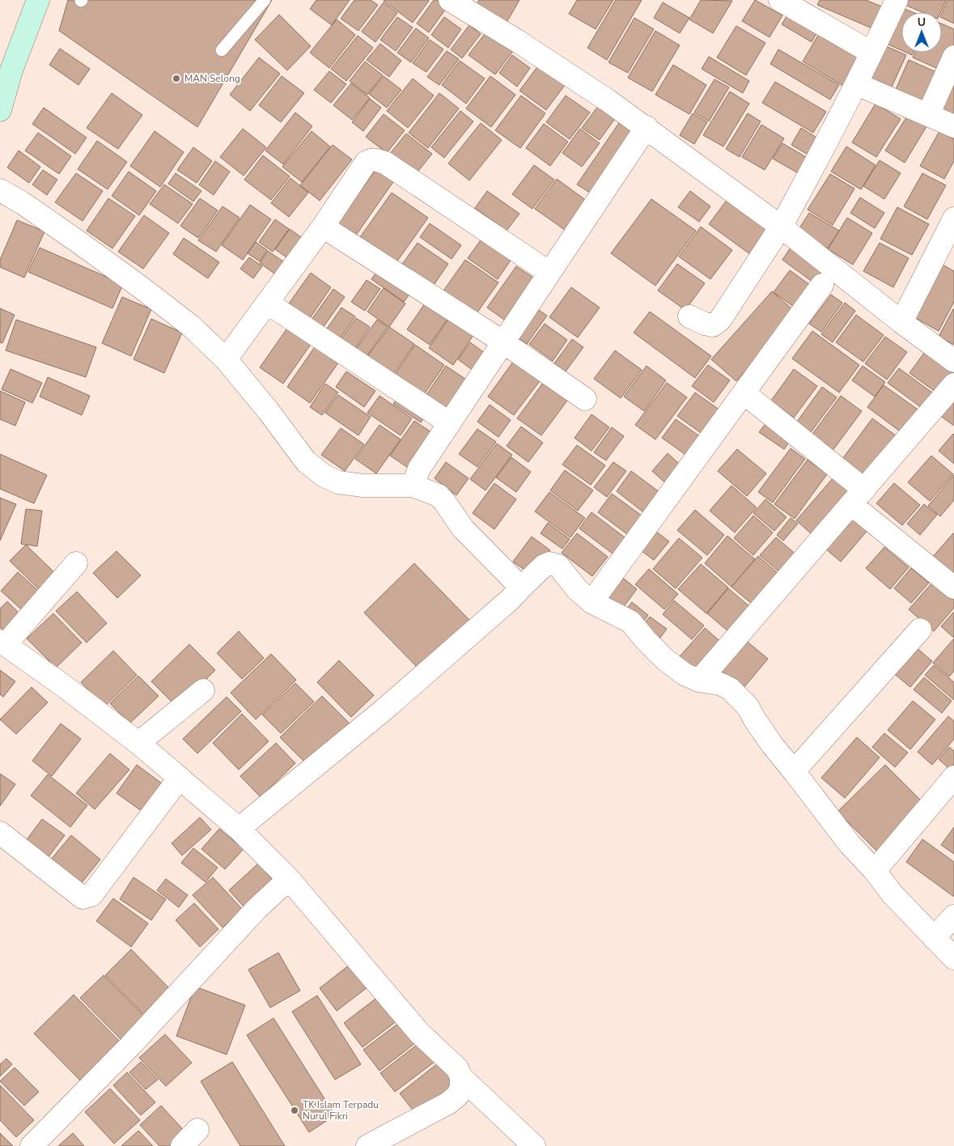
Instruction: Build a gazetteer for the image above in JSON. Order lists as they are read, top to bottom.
{
  "places": ["MAN Selong", "TK Islam Terpadu Nurul Fikri"],
  "north": "top"
}
